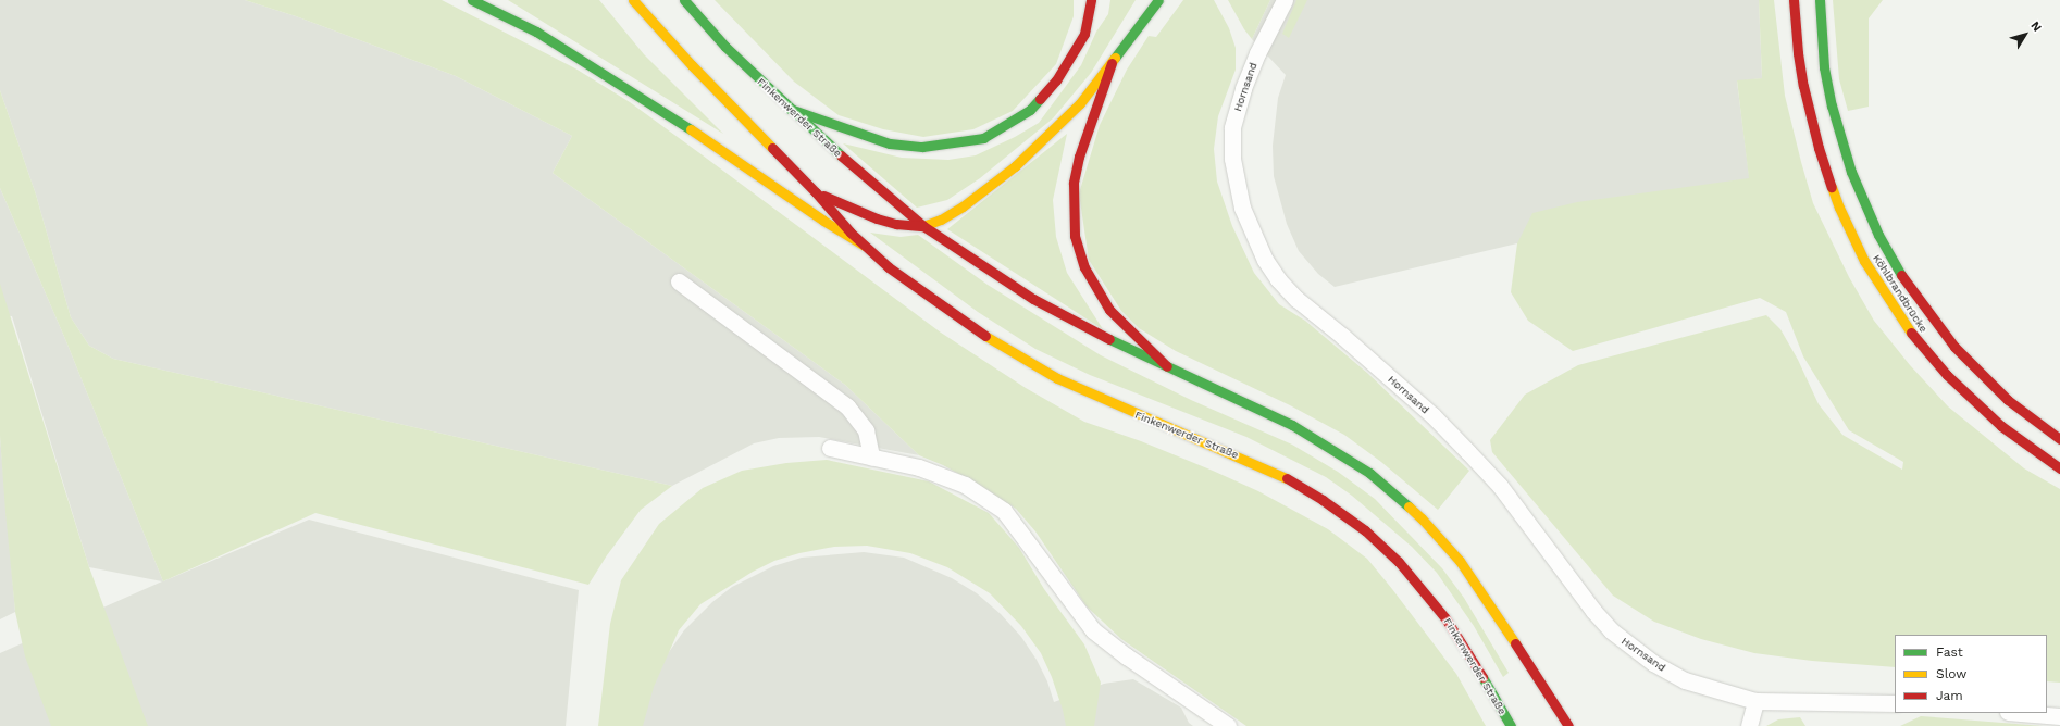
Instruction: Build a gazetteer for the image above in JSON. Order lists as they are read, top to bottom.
{
  "streets": {
    "main road": ["Finkenwerder Straße", "Köhlbrandbrücke"],
    "street": ["Hornsand"]
  },
  "legend": ["Fast", "Slow", "Jam"],
  "north": "top right"
}
